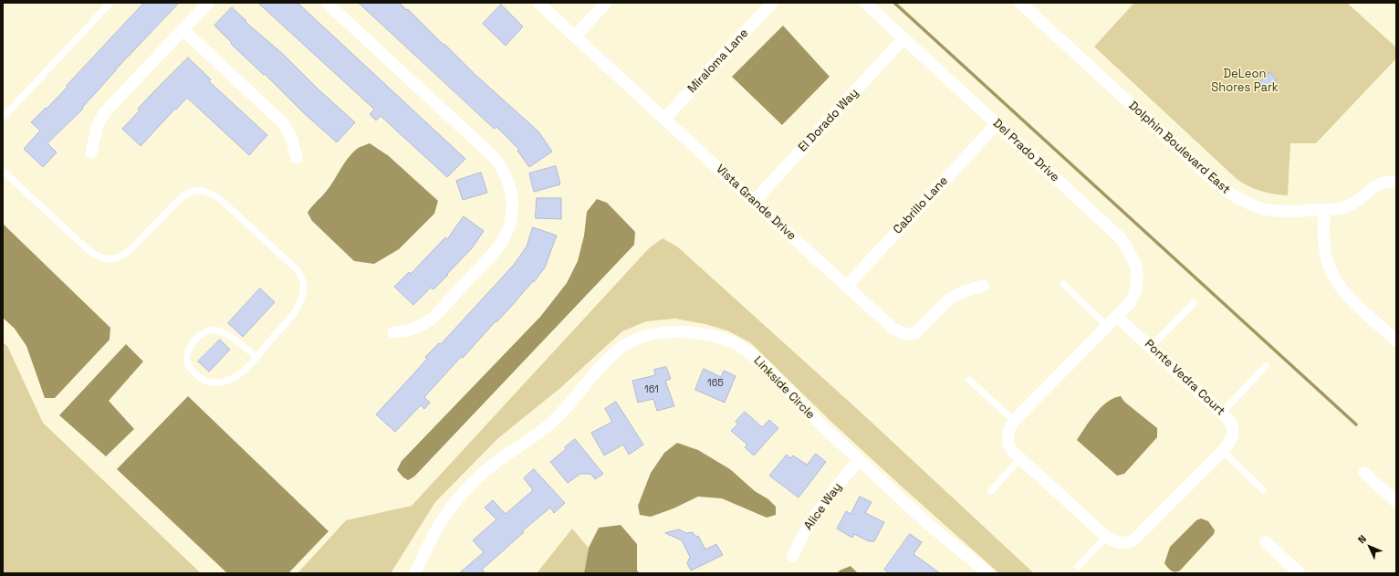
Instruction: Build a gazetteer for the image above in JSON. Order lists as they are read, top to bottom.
{
  "streets": {
    "street": [
      "Miraloma Lane",
      "El Dorado Way",
      "Dolphin Boulevard East",
      "Del Prado Drive",
      "Vista Grande Drive",
      "Cabrillo Lane",
      "Ponte Vedra Court",
      "Linkside Circle",
      "Alice Way"
    ]
  },
  "crossings": [
    ["Miraloma Lane", "Vista Grande Drive"],
    ["El Dorado Way", "Del Prado Drive"],
    ["El Dorado Way", "Vista Grande Drive"],
    ["Del Prado Drive", "Cabrillo Lane"],
    ["Del Prado Drive", "Ponte Vedra Court"],
    ["Vista Grande Drive", "Cabrillo Lane"],
    ["Linkside Circle", "Alice Way"]
  ],
  "parks": ["DeLeon Shores Park"],
  "house_numbers": ["165", "161"],
  "north": "top left"
}
